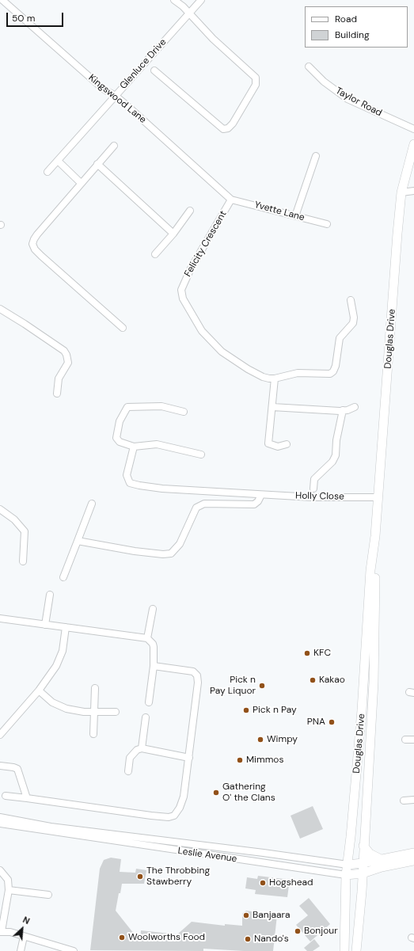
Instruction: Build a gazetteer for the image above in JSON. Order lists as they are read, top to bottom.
{
  "streets": {
    "street": [
      "Glenluce Drive",
      "Kingswood Lane",
      "Taylor Road",
      "Yvette Lane",
      "Felicity Crescent",
      "Douglas Drive",
      "Holly Close",
      "Leslie Avenue"
    ]
  },
  "crossings": [
    ["Glenluce Drive", "Kingswood Lane"],
    ["Kingswood Lane", "Yvette Lane"],
    ["Kingswood Lane", "Felicity Crescent"],
    ["Yvette Lane", "Felicity Crescent"],
    ["Douglas Drive", "Holly Close"],
    ["Douglas Drive", "Leslie Avenue"]
  ],
  "places": [
    "KFC",
    "Kakao",
    "Pick n Pay Liquor",
    "Pick n Pay",
    "PNA",
    "Wimpy",
    "Mimmos",
    "Gathering O' the Clans",
    "The Throbbing Stawberry",
    "Hogshead",
    "Banjaara",
    "Bonjour",
    "Woolworths Food",
    "Nando's"
  ],
  "legend": ["Road", "Building"],
  "scale_bar": "50 m",
  "north": "top right"
}
